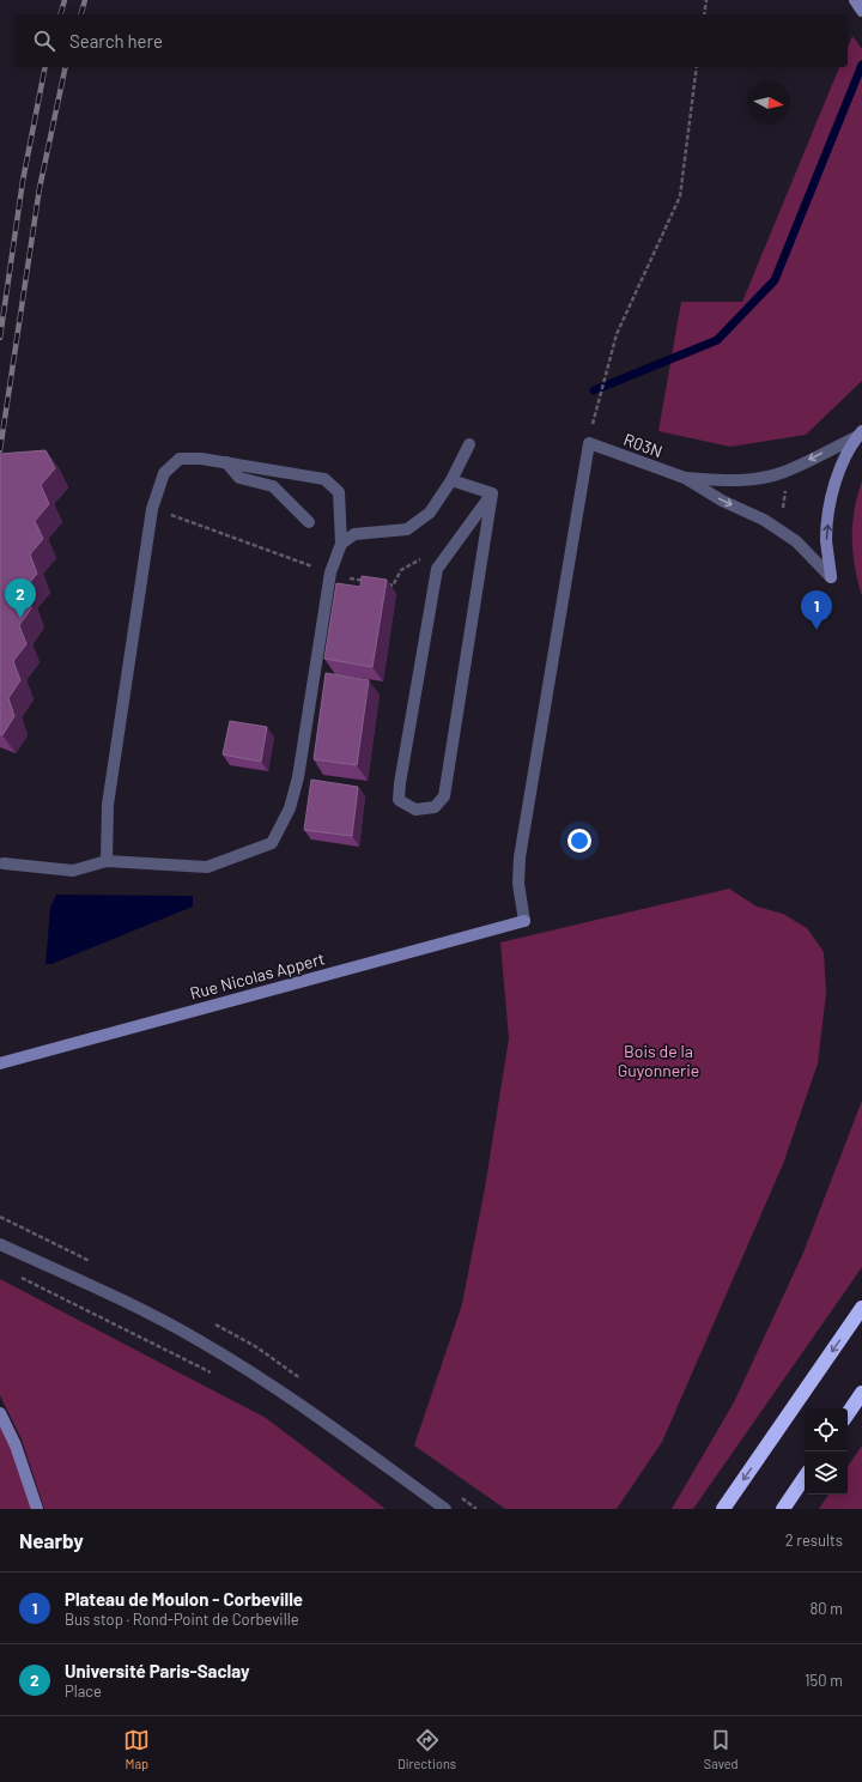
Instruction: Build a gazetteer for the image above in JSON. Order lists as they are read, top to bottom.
{
  "streets": {
    "street": ["R03N", "Rue Nicolas Appert"]
  },
  "crossings": [
    ["R03N", "Rue Nicolas Appert"]
  ],
  "parks": ["Bois de la Guyonnerie"],
  "north": "right",
  "page": {
    "search": "Search here",
    "pins": ["2", "1"],
    "heading": ["Nearby", "2 results"],
    "list": [
      {
        "mark": "1",
        "name": "Plateau de Moulon - Corbeville",
        "note": "Bus stop · Rond-Point de Corbeville",
        "value": "80 m"
      },
      {
        "mark": "2",
        "name": "Université Paris-Saclay",
        "note": "Place",
        "value": "150 m"
      }
    ],
    "nav": ["Map", "Directions", "Saved"]
  }
}
